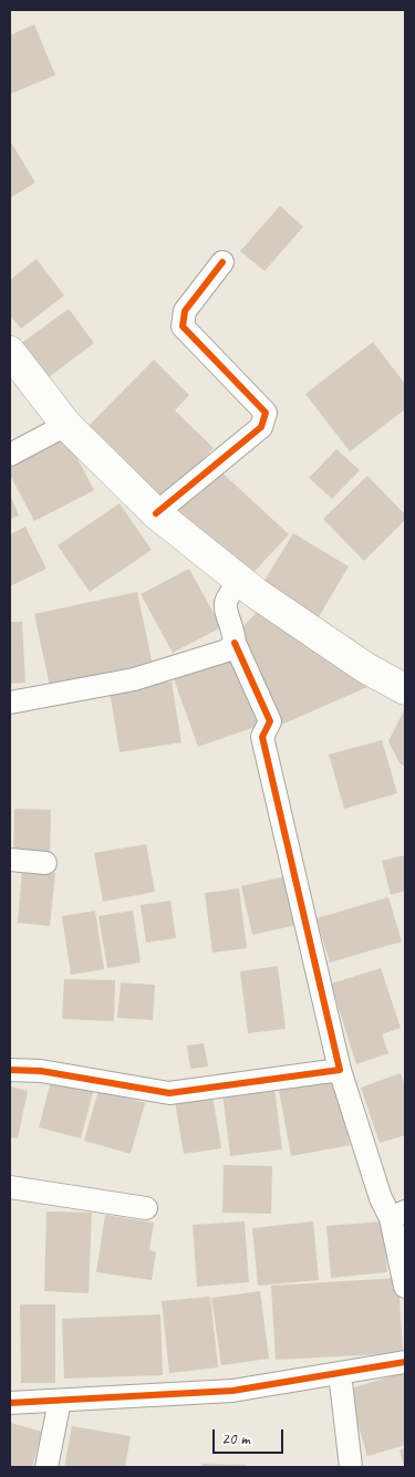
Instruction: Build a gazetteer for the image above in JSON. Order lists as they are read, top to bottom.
{
  "scale_bar": "20 m"
}
